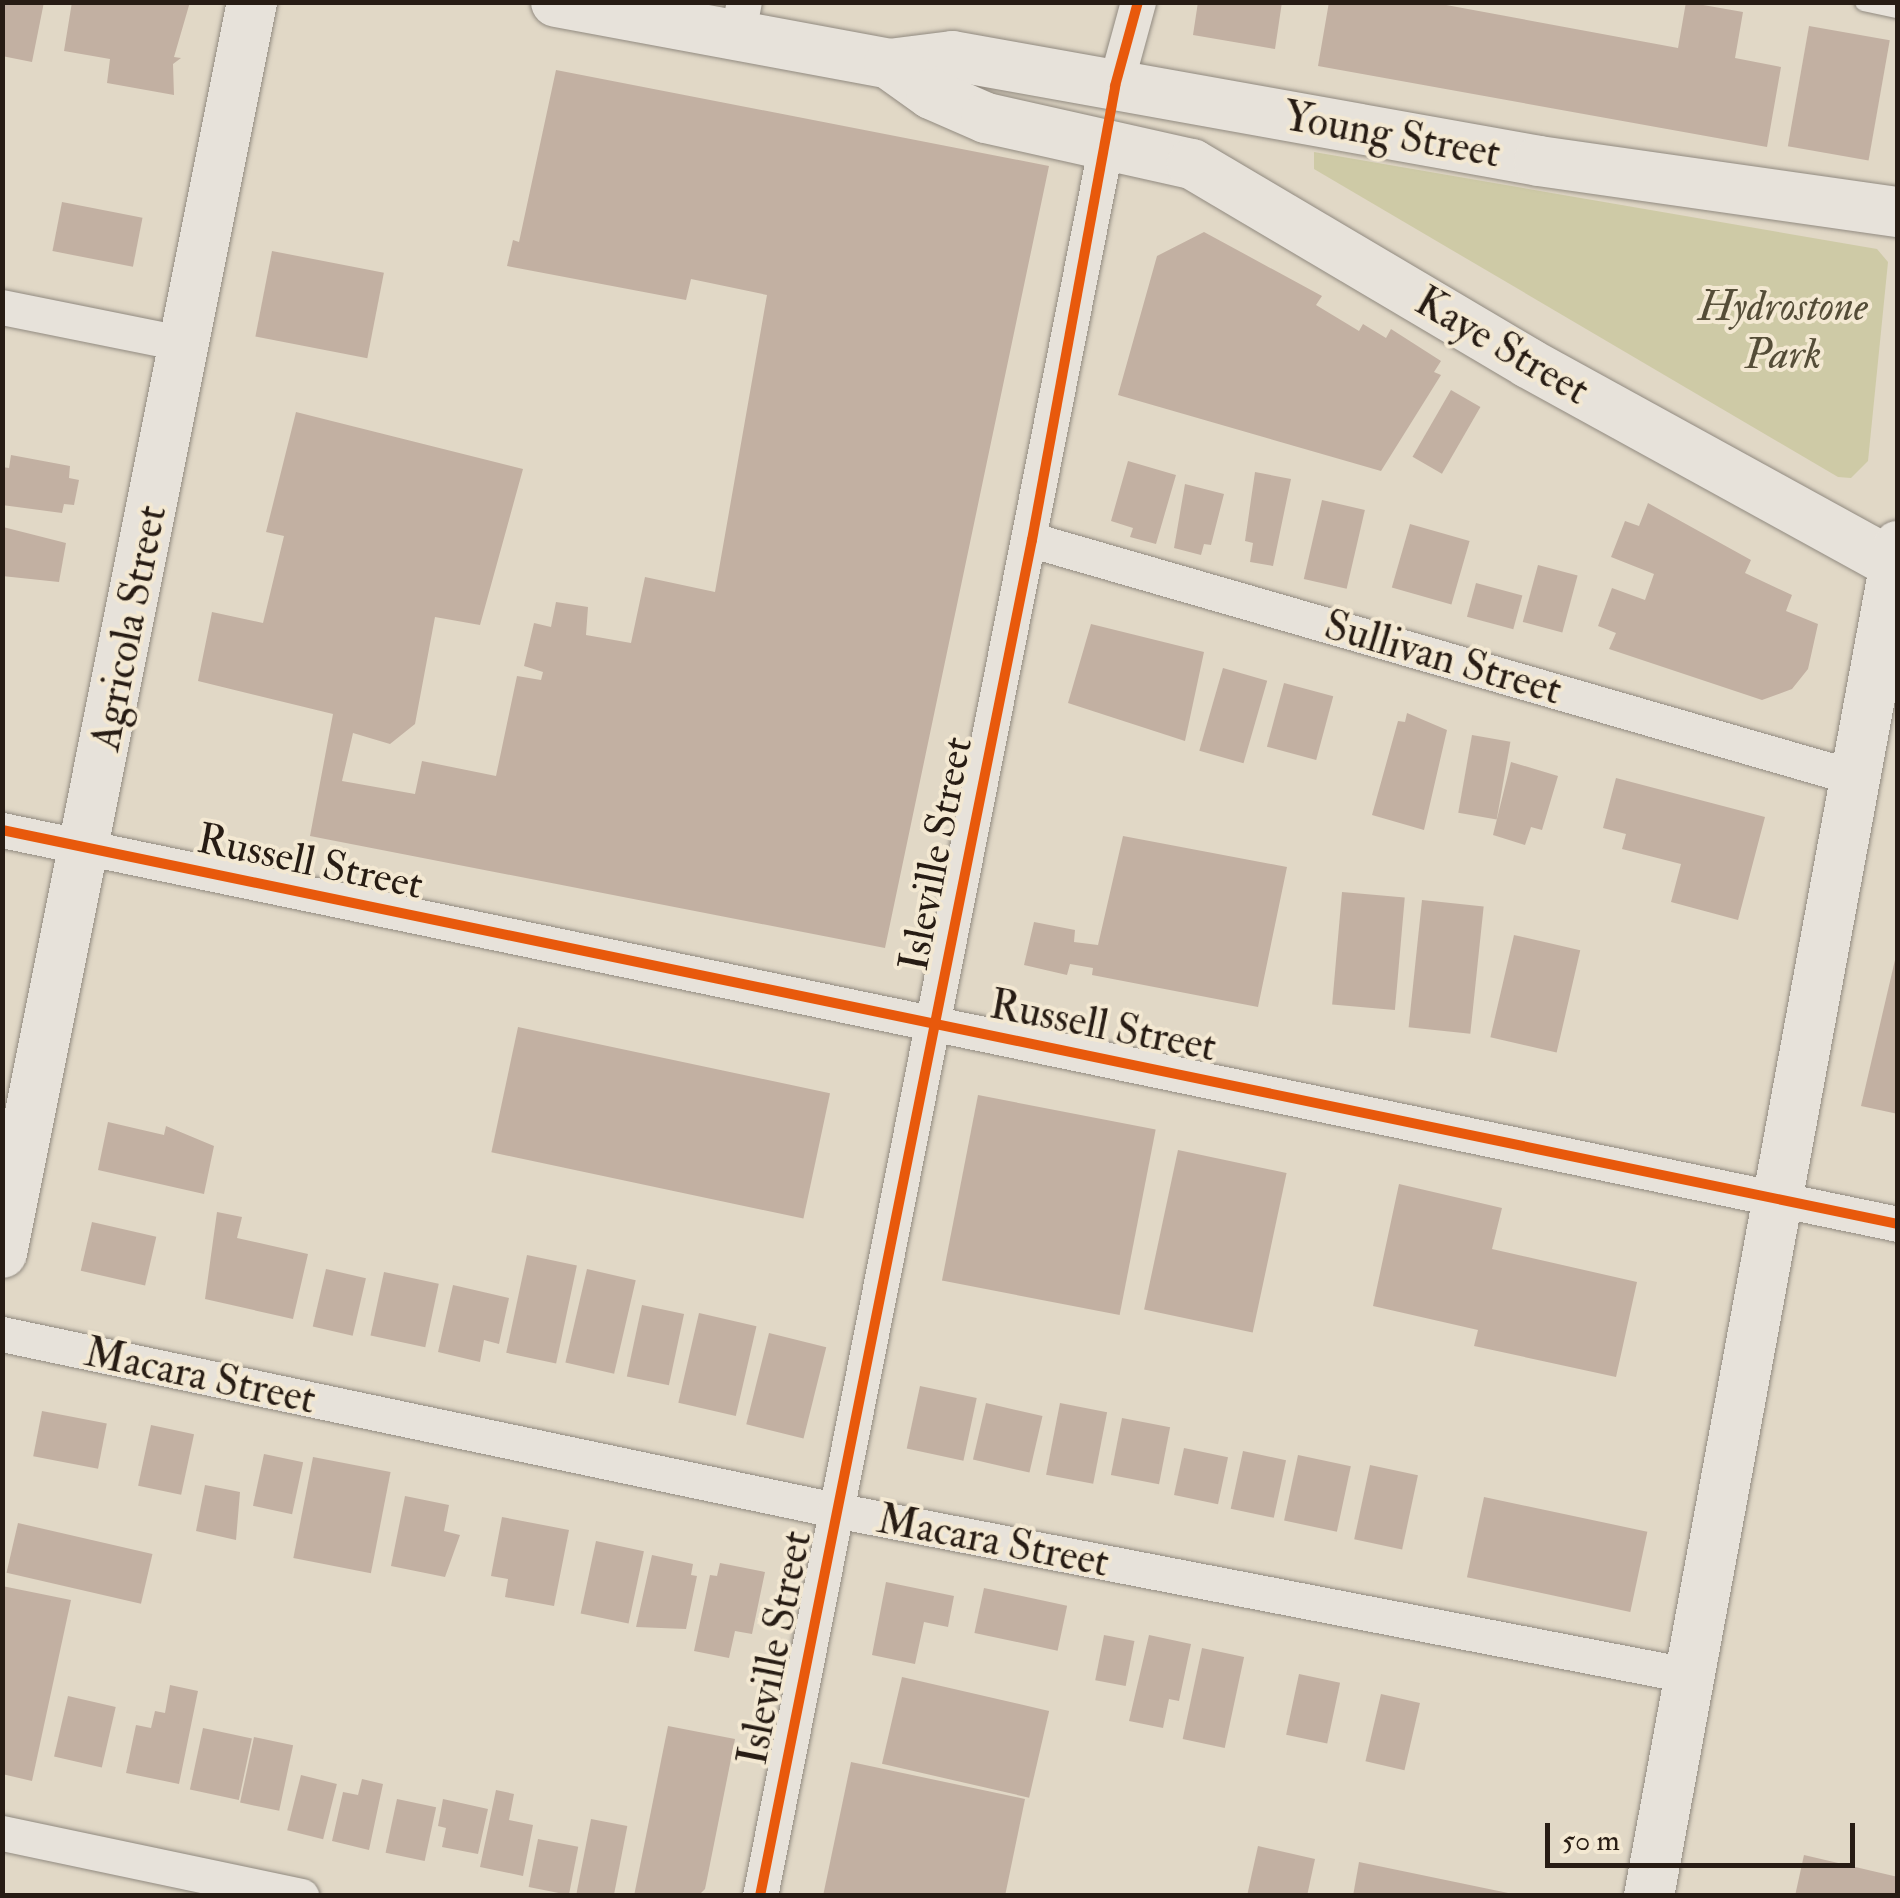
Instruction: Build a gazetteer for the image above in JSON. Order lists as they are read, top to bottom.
{
  "streets": {
    "main road": ["Young Street", "Kaye Street", "Agricola Street"],
    "street": [
      "Sullivan Street",
      "Isleville Street",
      "Russell Street",
      "Macara Street"
    ]
  },
  "crossings": [
    ["Young Street", "Kaye Street"],
    ["Young Street", "Isleville Street"],
    ["Kaye Street", "Isleville Street"],
    ["Agricola Street", "Russell Street"],
    ["Sullivan Street", "Isleville Street"],
    ["Isleville Street", "Russell Street"],
    ["Isleville Street", "Macara Street"]
  ],
  "parks": ["Hydrostone Park"],
  "scale_bar": "50 m"
}
